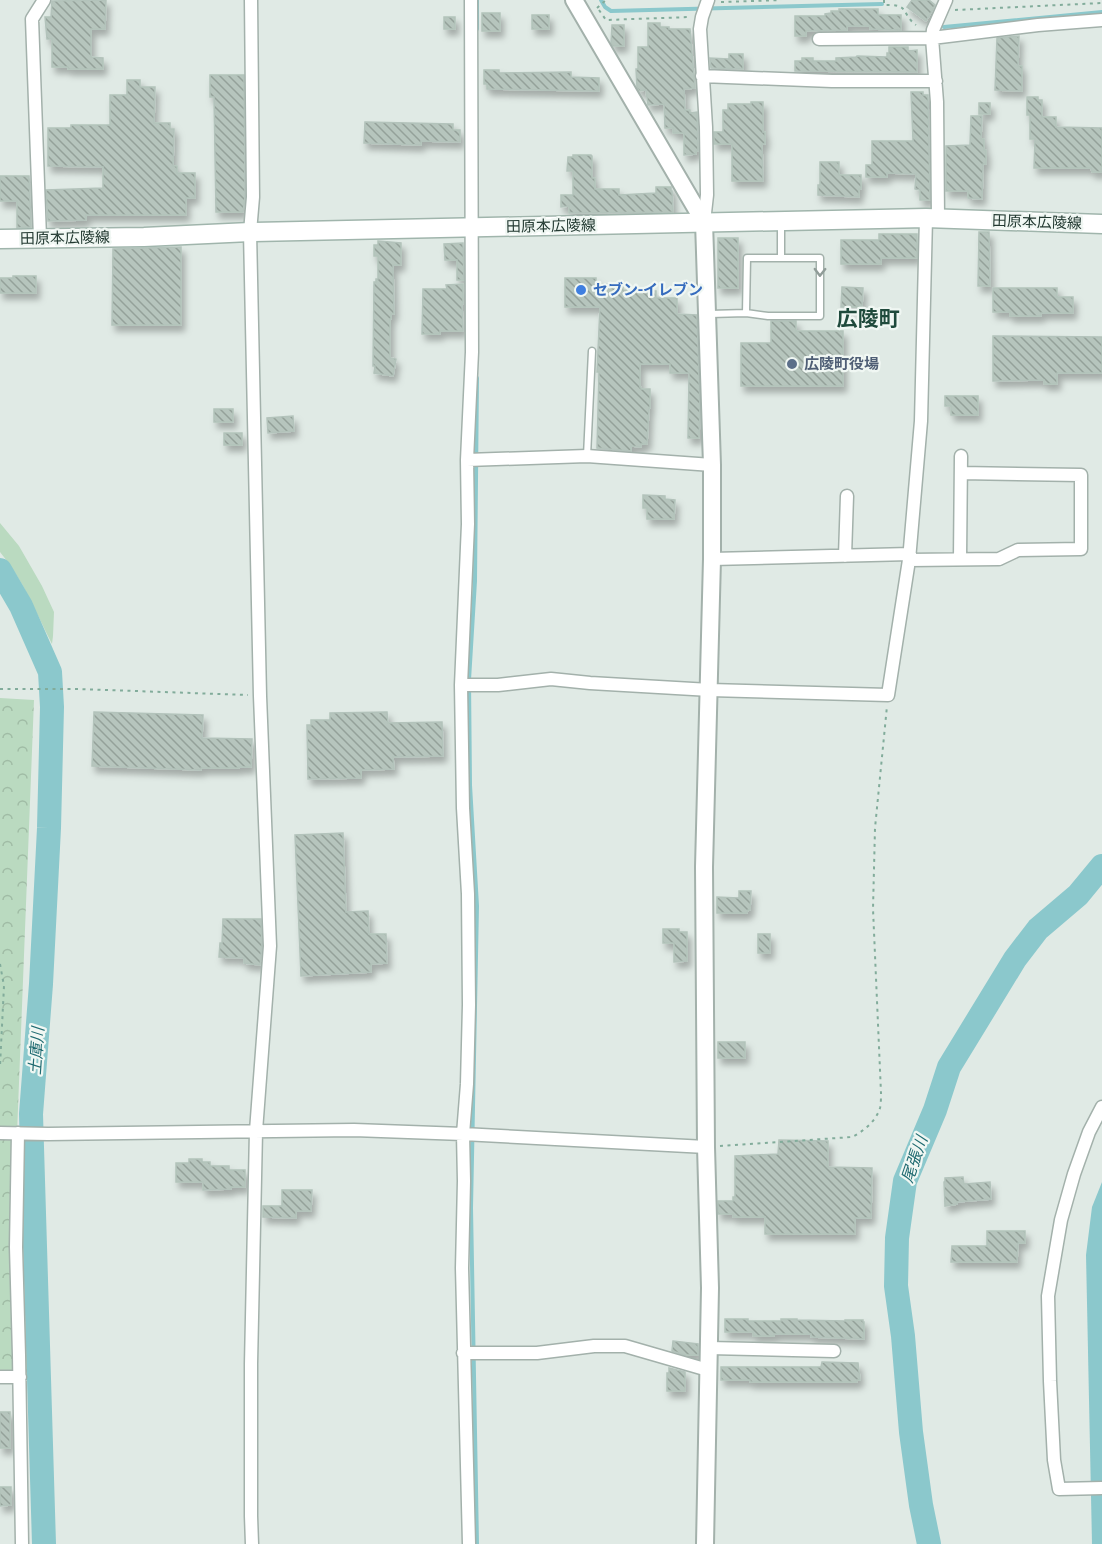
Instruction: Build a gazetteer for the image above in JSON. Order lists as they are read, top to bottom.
{
  "streets": {
    "main road": ["田原本広陵線"]
  },
  "districts": ["広陵町"],
  "water": ["土庫川", "尾張川"],
  "places": ["セブン-イレブン", "広陵町役場"]
}
